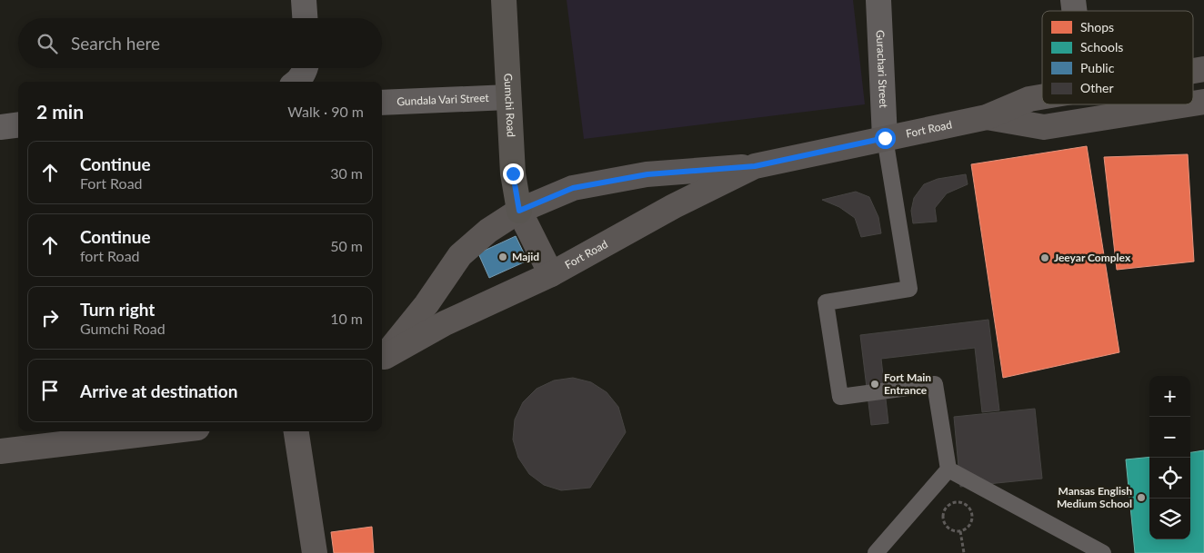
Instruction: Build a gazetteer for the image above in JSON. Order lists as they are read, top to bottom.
{
  "streets": {
    "main road": ["Gumchi Road"],
    "street": ["Gurachari Street", "Gundala Vari Street", "Fort Road"]
  },
  "crossings": [
    ["Gurachari Street", "Fort Road"],
    ["Gundala Vari Street", "Gumchi Road"],
    ["Gumchi Road", "Fort Road"]
  ],
  "places": [
    "Majid",
    "Jeeyar Complex",
    "Fort Main Entrance",
    "Mansas English Medium School"
  ],
  "legend": [
    "Shops",
    "Schools",
    "Public",
    "Other"
  ],
  "page": {
    "search": "Search here",
    "heading": ["2 min", "Walk · 90 m"],
    "list": [
      ["Continue", "Fort Road", "30 m"],
      ["Continue", "fort Road", "50 m"],
      ["Turn right", "Gumchi Road", "10 m"],
      "Arrive at destination"
    ],
    "map_buttons": ["+", "−"]
  }
}
